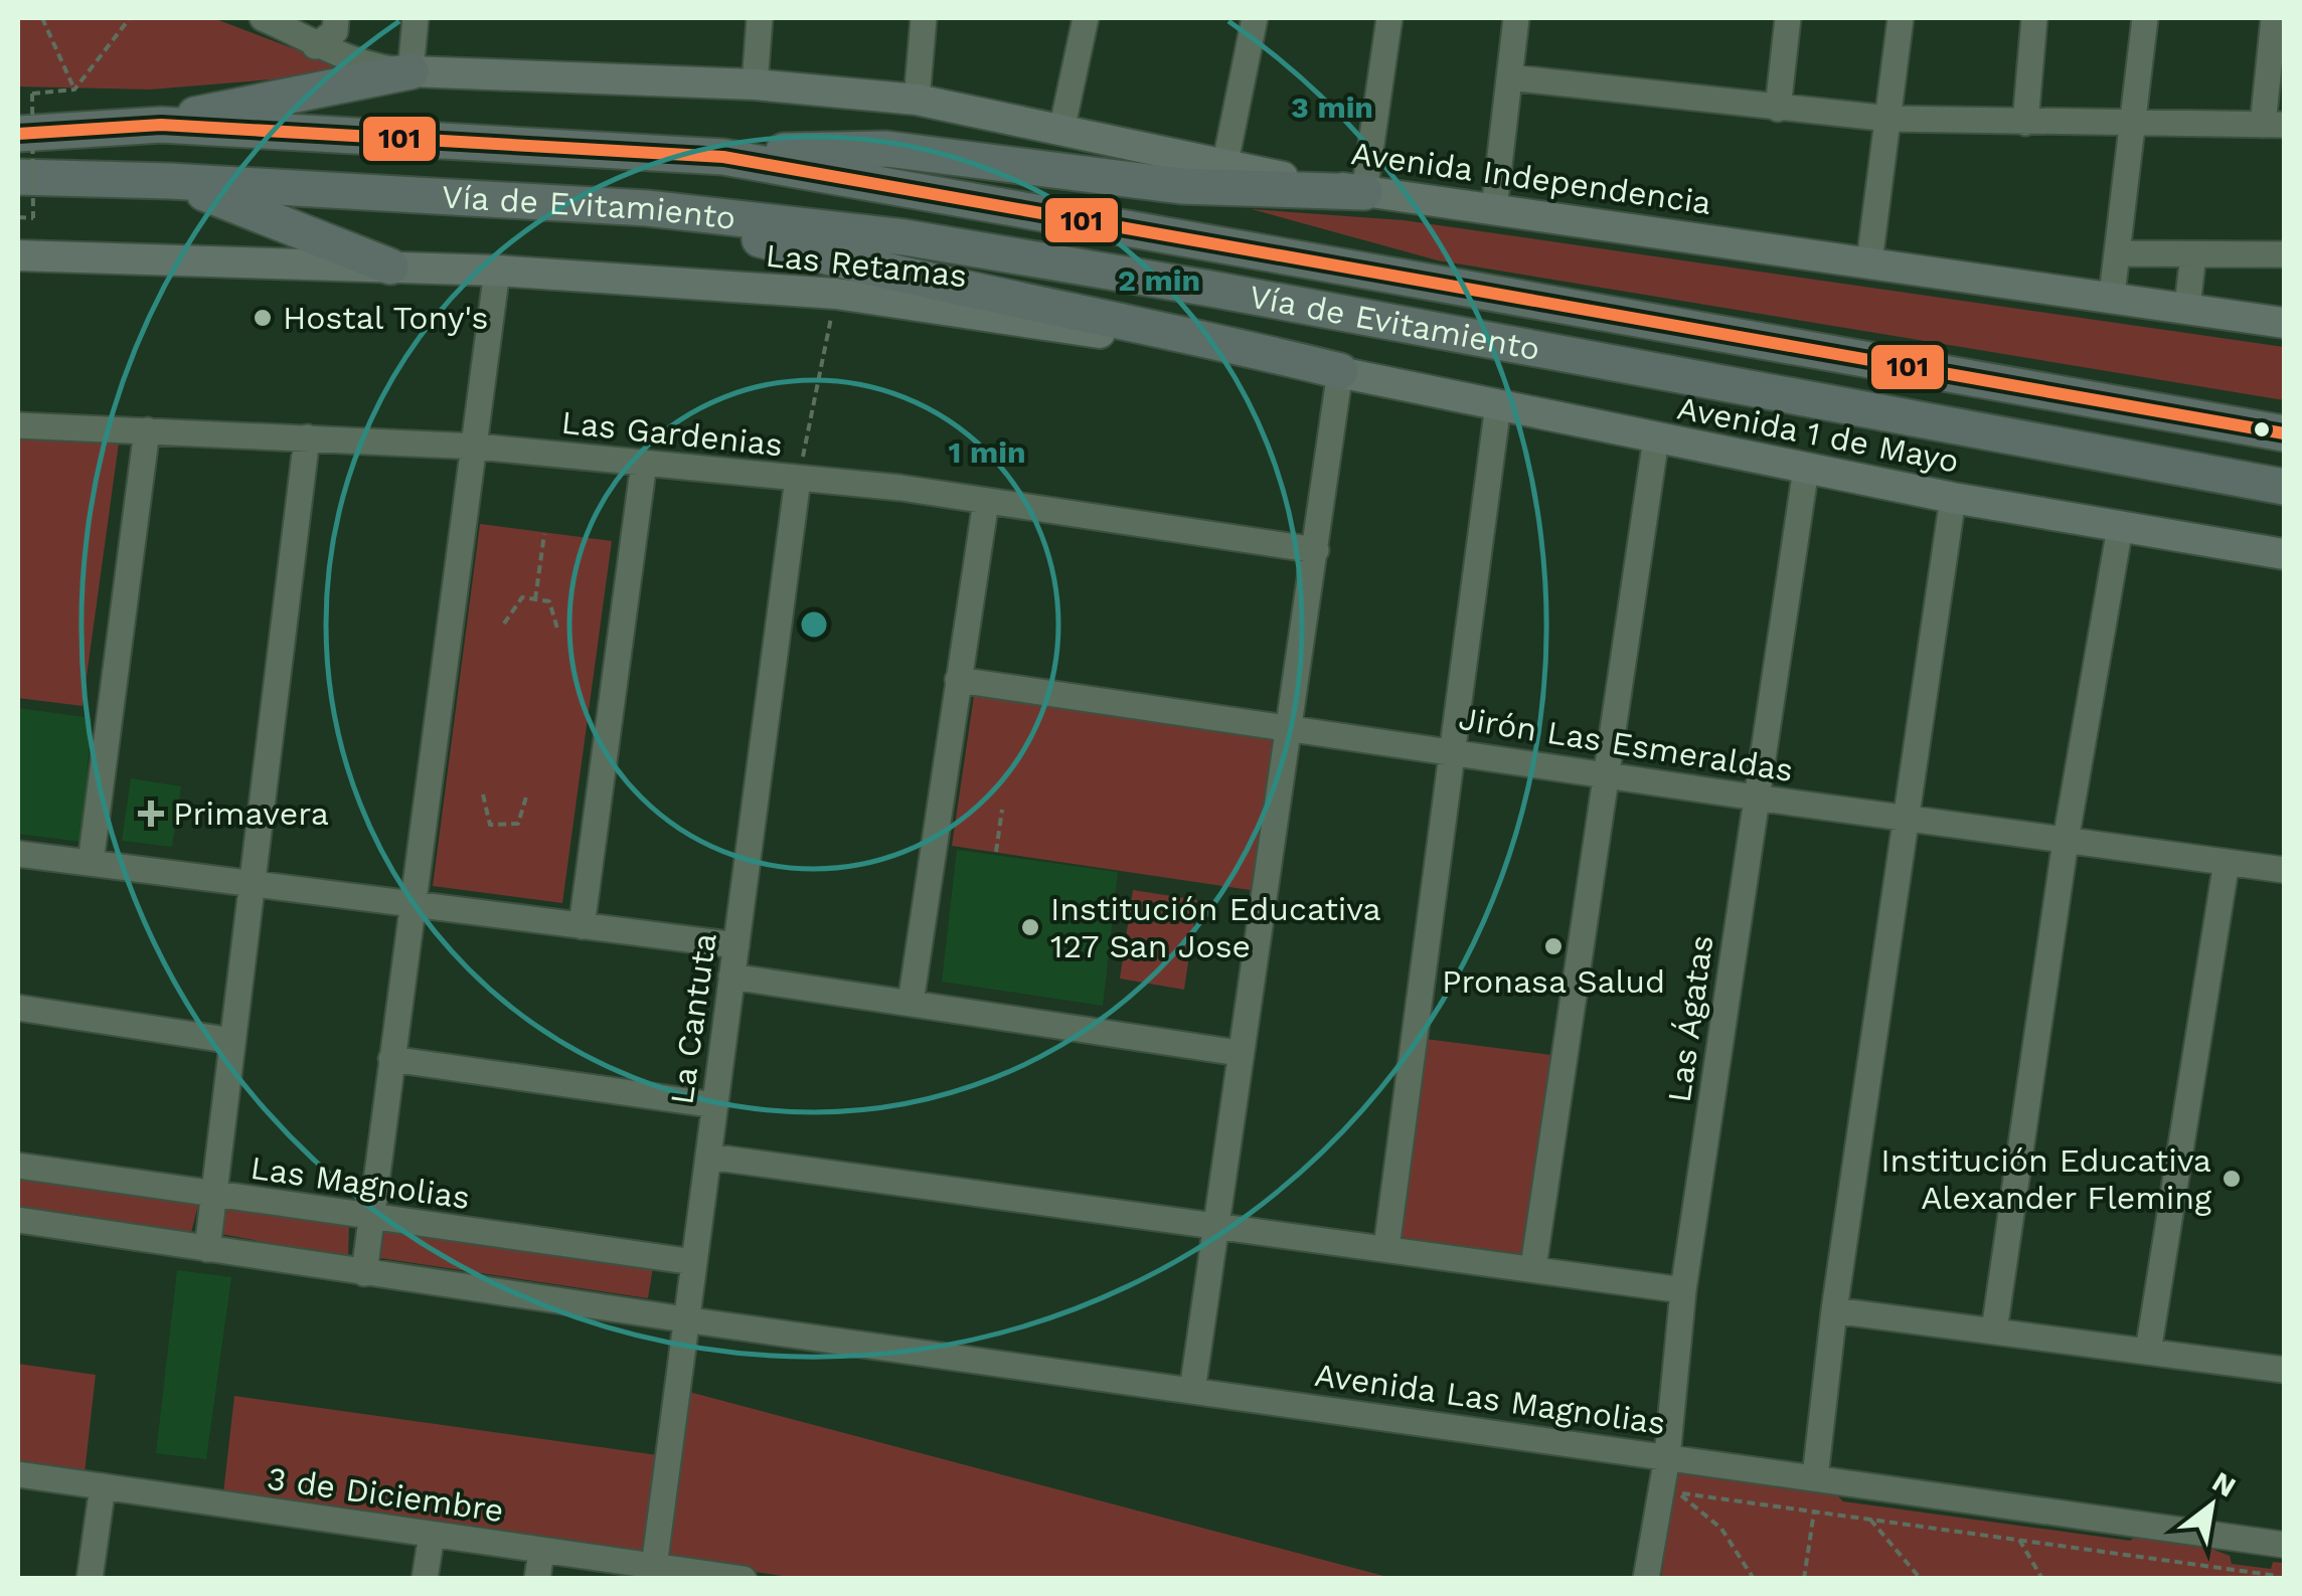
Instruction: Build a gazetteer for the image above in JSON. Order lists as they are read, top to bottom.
{
  "streets": {
    "highway": ["Vía de Evitamiento"],
    "main road": ["Avenida Independencia", "Las Retamas", "Avenida 1 de Mayo"],
    "street": [
      "Las Gardenias",
      "Jirón Las Esmeraldas",
      "La Cantuta",
      "Las Ágatas",
      "Las Magnolias",
      "Avenida Las Magnolias",
      "3 de Diciembre"
    ]
  },
  "crossings": [
    ["Las Retamas", "Avenida 1 de Mayo"],
    ["Las Gardenias", "La Cantuta"],
    ["Avenida 1 de Mayo", "Las Ágatas"],
    ["Jirón Las Esmeraldas", "Las Ágatas"],
    ["La Cantuta", "Las Magnolias"],
    ["La Cantuta", "Avenida Las Magnolias"],
    ["La Cantuta", "3 de Diciembre"],
    ["Las Ágatas", "Avenida Las Magnolias"]
  ],
  "places": {
    "other": [
      "Hostal Tony's",
      "Institución Educativa 127 San Jose",
      "Pronasa Salud",
      "Institución Educativa Alexander Fleming"
    ],
    "health": ["Primavera"]
  },
  "lines": ["transit line 101"],
  "north": "top right",
  "rings": ["3 min", "2 min", "1 min"]
}
